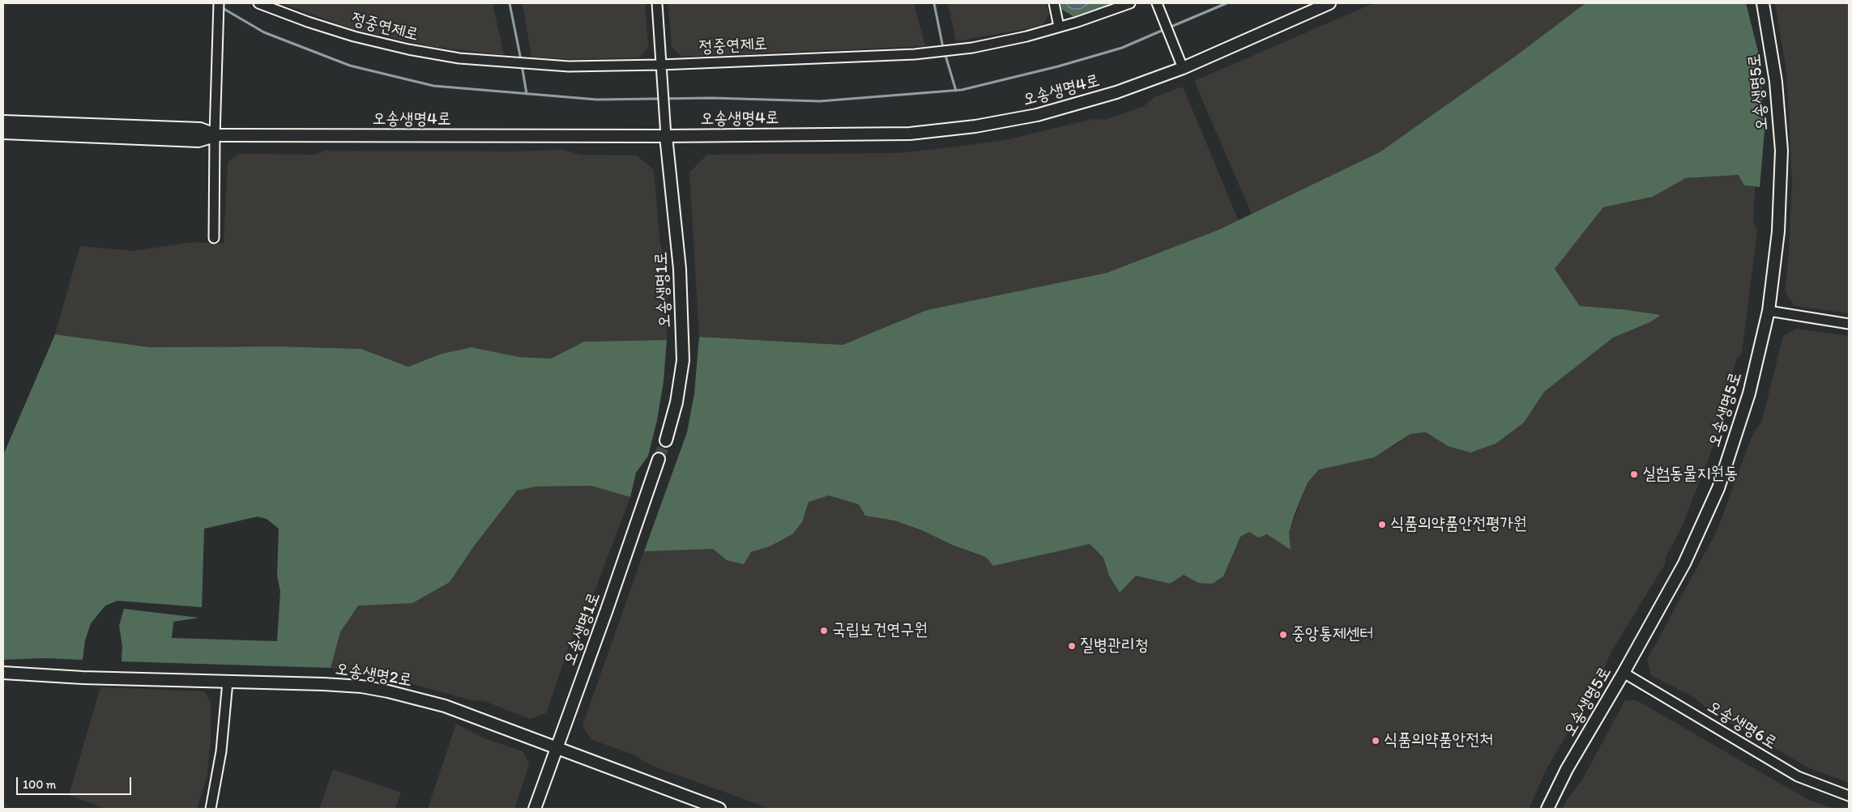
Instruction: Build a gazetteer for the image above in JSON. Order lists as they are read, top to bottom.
{
  "streets": {
    "street": [
      "정중연제로",
      "오송생명4로",
      "오송생명5로",
      "오송생명1로",
      "오송생명2로",
      "오송생명6로"
    ]
  },
  "crossings": [
    ["오송생명4로", "오송생명1로"],
    ["오송생명5로", "오송생명6로"],
    ["오송생명1로", "오송생명2로"]
  ],
  "places": [
    "실험동물지원동",
    "식품의약품안전평가원",
    "국립보건연구원",
    "중앙통제센터",
    "질병관리청",
    "식품의약품안전처"
  ],
  "scale_bar": "100 m"
}
